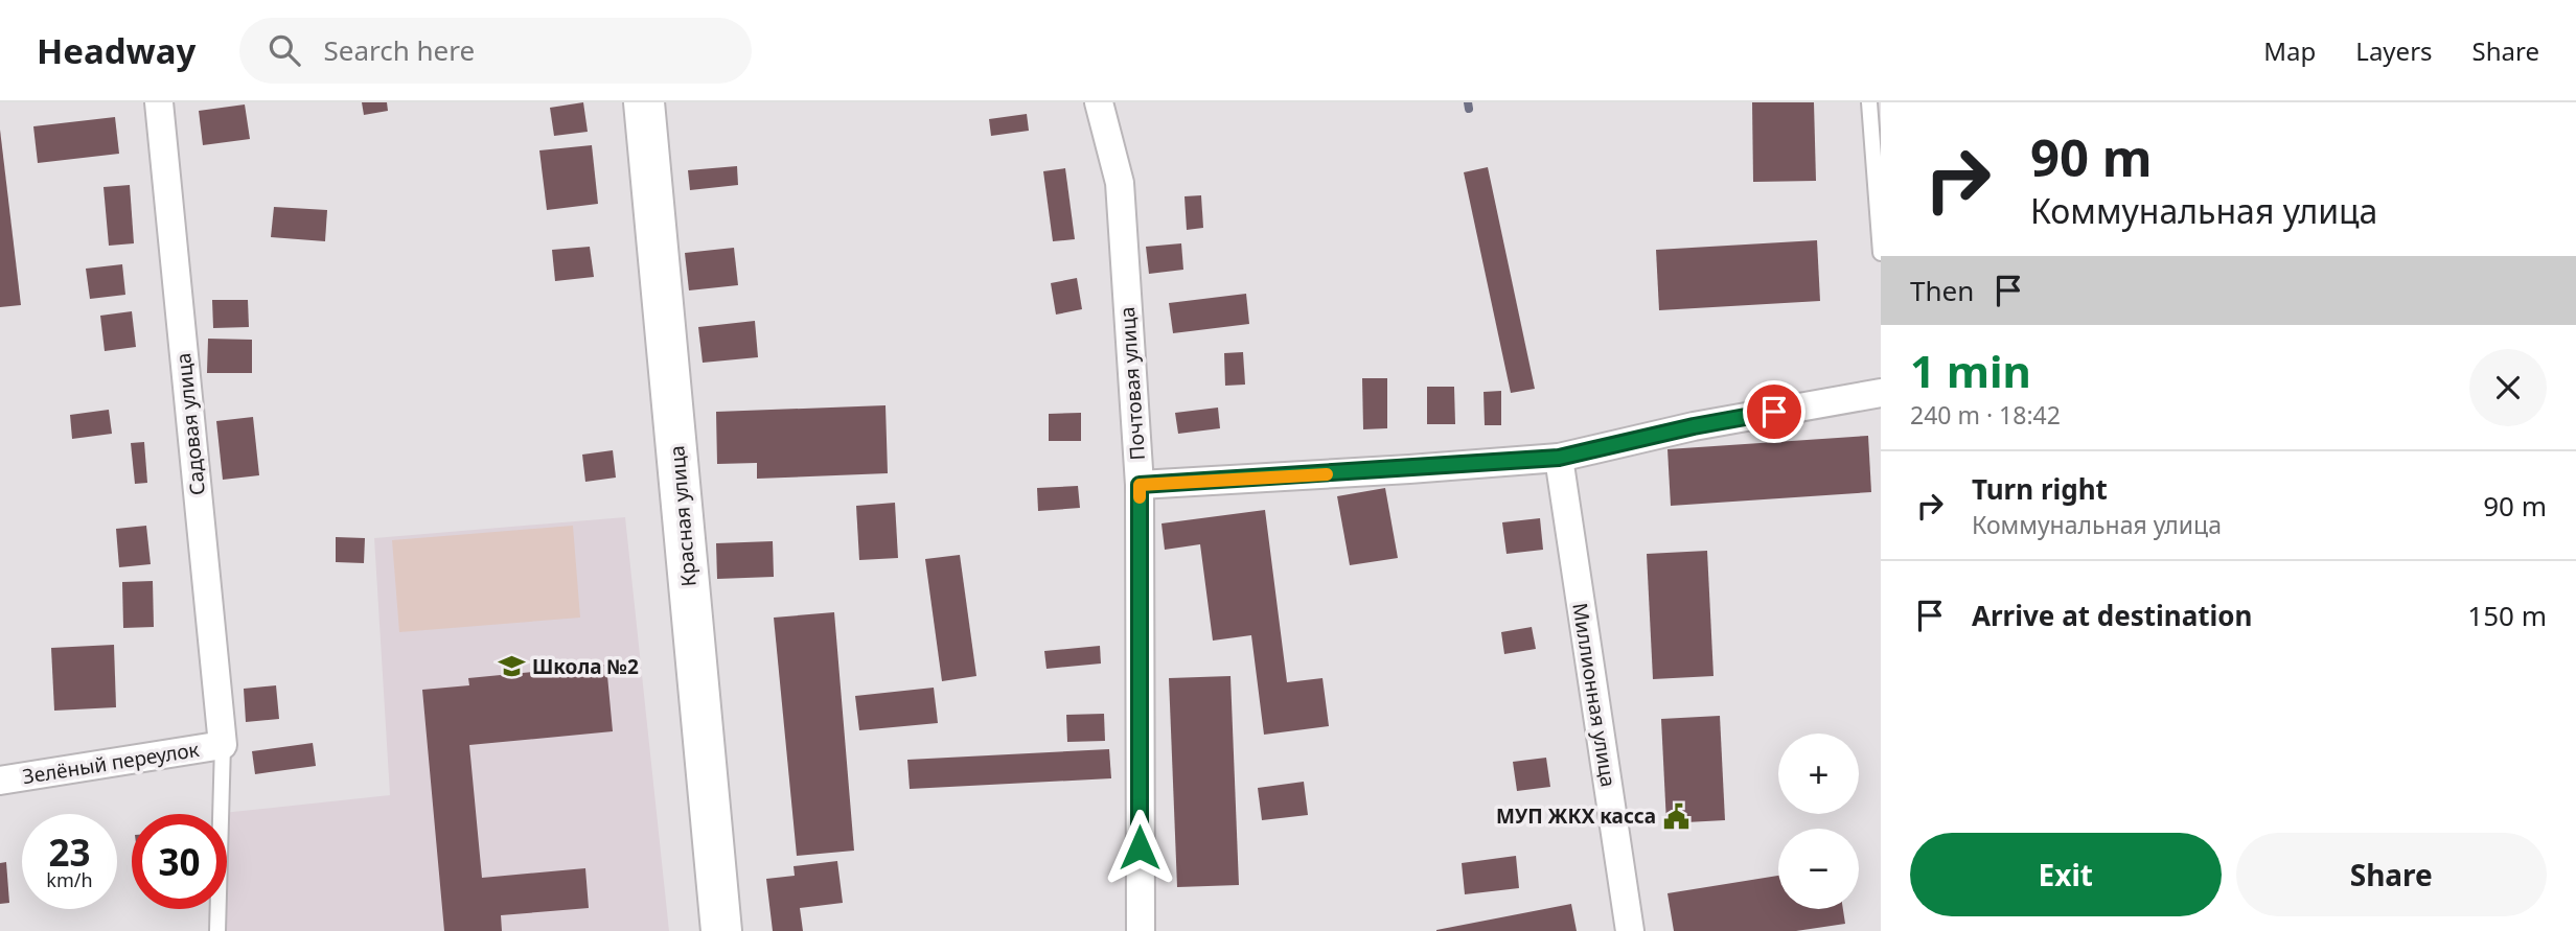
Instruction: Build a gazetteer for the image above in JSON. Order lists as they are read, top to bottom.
{
  "streets": {
    "street": [
      "Почтовая улица",
      "Садовая улица",
      "Красная улица",
      "Миллионная улица",
      "Зелёный переулок"
    ]
  },
  "crossings": [
    ["Садовая улица", "Зелёный переулок"]
  ],
  "places": {
    "school or university": ["Школа №2"],
    "public building": ["МУП ЖКХ касса"]
  },
  "page": {
    "header": "Headway",
    "search": "Search here",
    "nav": ["Map", "Layers", "Share"],
    "turn": ["90 m", "Коммунальная улица"],
    "then": "Then",
    "heading": ["1 min", "240 m · 18:42"],
    "list": [
      {
        "name": "Turn right",
        "note": "Коммунальная улица",
        "value": "90 m"
      },
      {
        "name": "Arrive at destination",
        "value": "150 m"
      }
    ],
    "map_buttons": ["+", "−"],
    "speed": "23 km/h",
    "limit": "30",
    "buttons": ["Exit", "Share"]
  }
}
